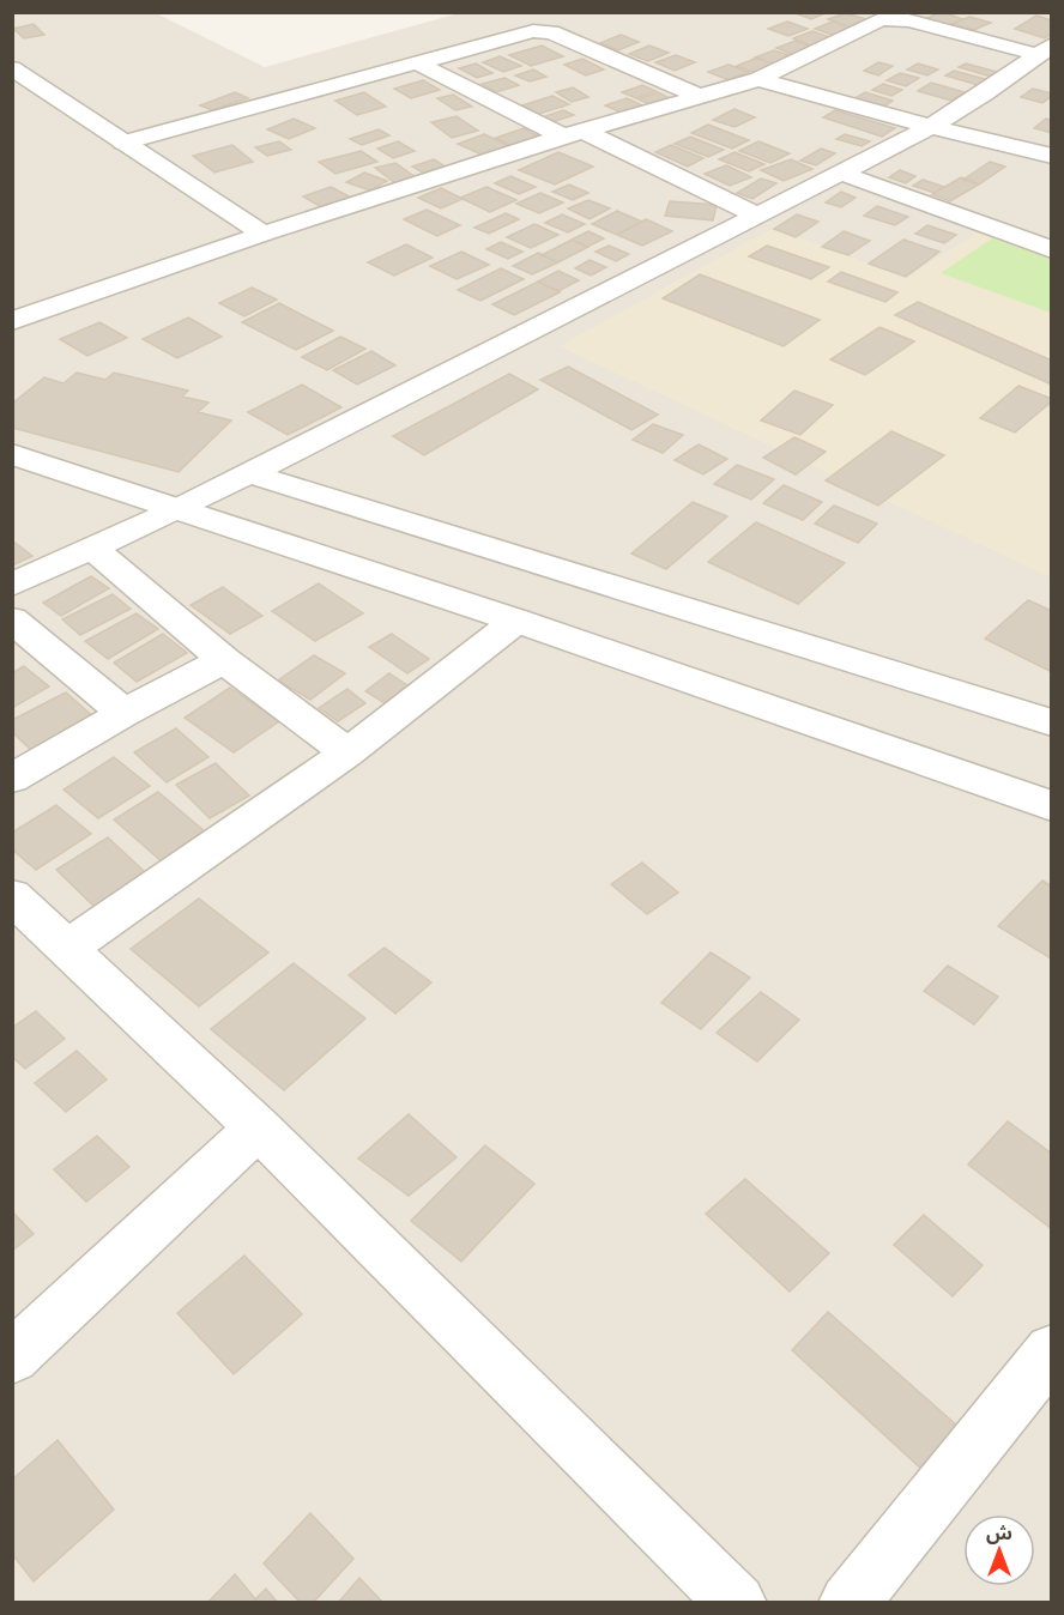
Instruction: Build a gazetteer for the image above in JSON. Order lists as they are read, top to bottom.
{
  "north": "top"
}
